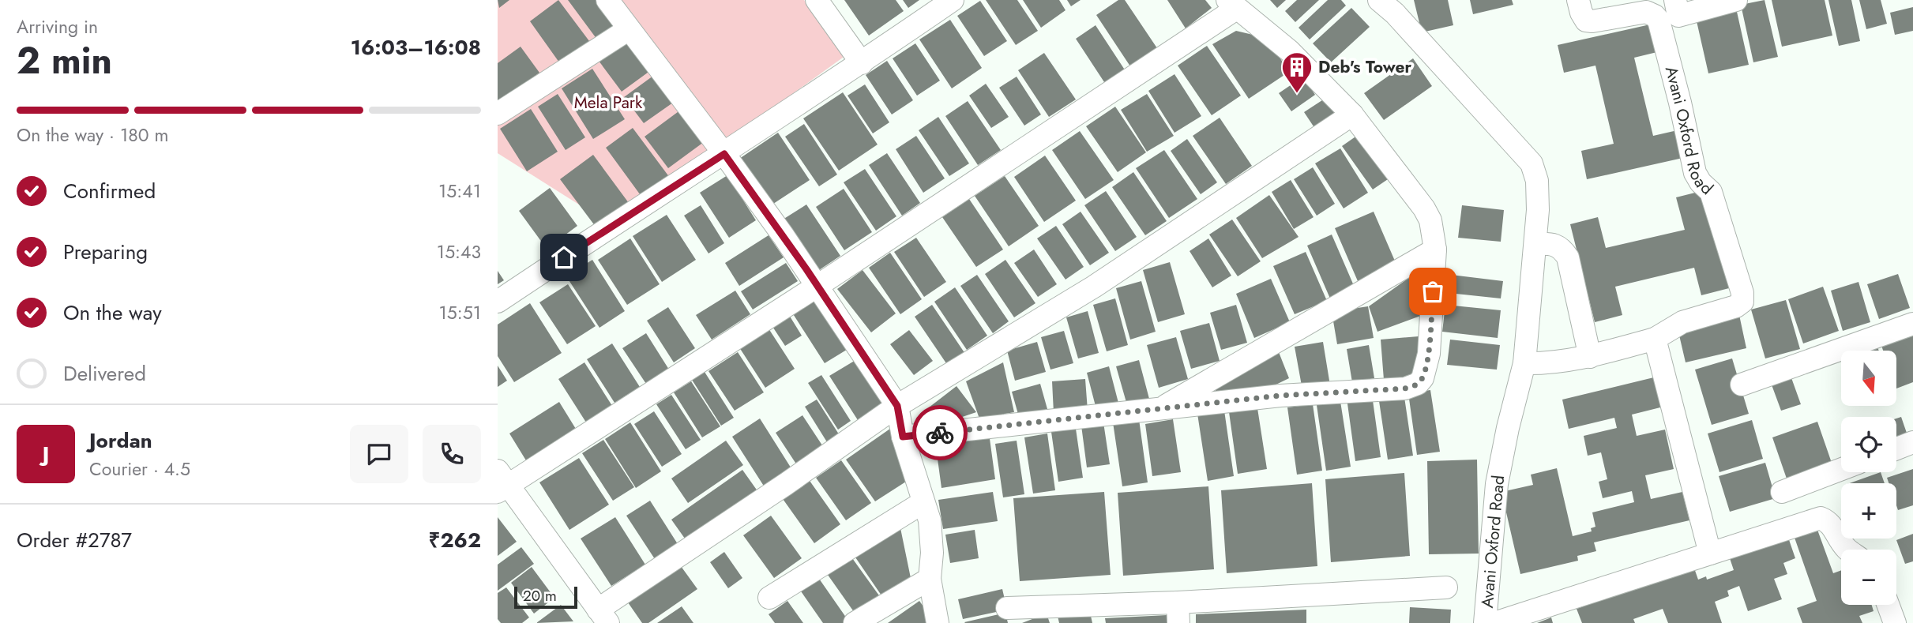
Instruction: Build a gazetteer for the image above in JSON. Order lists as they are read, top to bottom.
{
  "streets": {
    "street": ["Avani Oxford Road"]
  },
  "parks": ["Mela Park"],
  "places": {
    "building": ["Deb's Tower"]
  },
  "scale_bar": "20 m",
  "north": "bottom",
  "page": {
    "heading": ["2 min", "Arriving in", "16:03–16:08"],
    "panel": [
      "Jordan",
      "Courier · 4.5",
      "Order #2787",
      "₹262"
    ],
    "bar": "On the way · 180 m",
    "list": [
      ["Confirmed", "15:41"],
      ["Preparing", "15:43"],
      ["On the way", "15:51"],
      "Delivered"
    ],
    "map_buttons": ["+", "−"],
    "round": "J",
    "scale": "20 m"
  }
}
